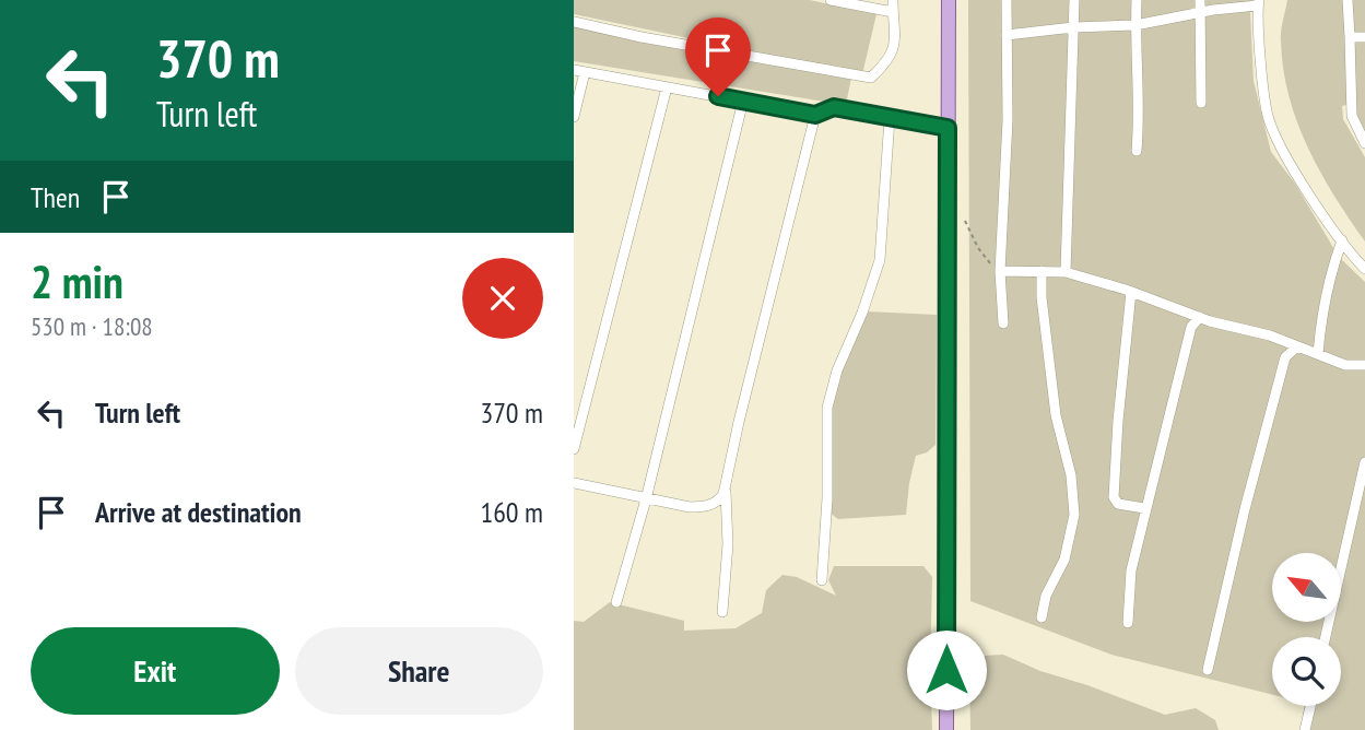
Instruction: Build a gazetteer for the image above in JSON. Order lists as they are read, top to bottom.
{
  "north": "top left",
  "page": {
    "turn": ["370 m", "Turn left"],
    "then": "Then",
    "heading": ["2 min", "530 m · 18:08"],
    "list": [
      {
        "name": "Turn left",
        "value": "370 m"
      },
      {
        "name": "Arrive at destination",
        "value": "160 m"
      }
    ],
    "buttons": ["Exit", "Share"]
  }
}
